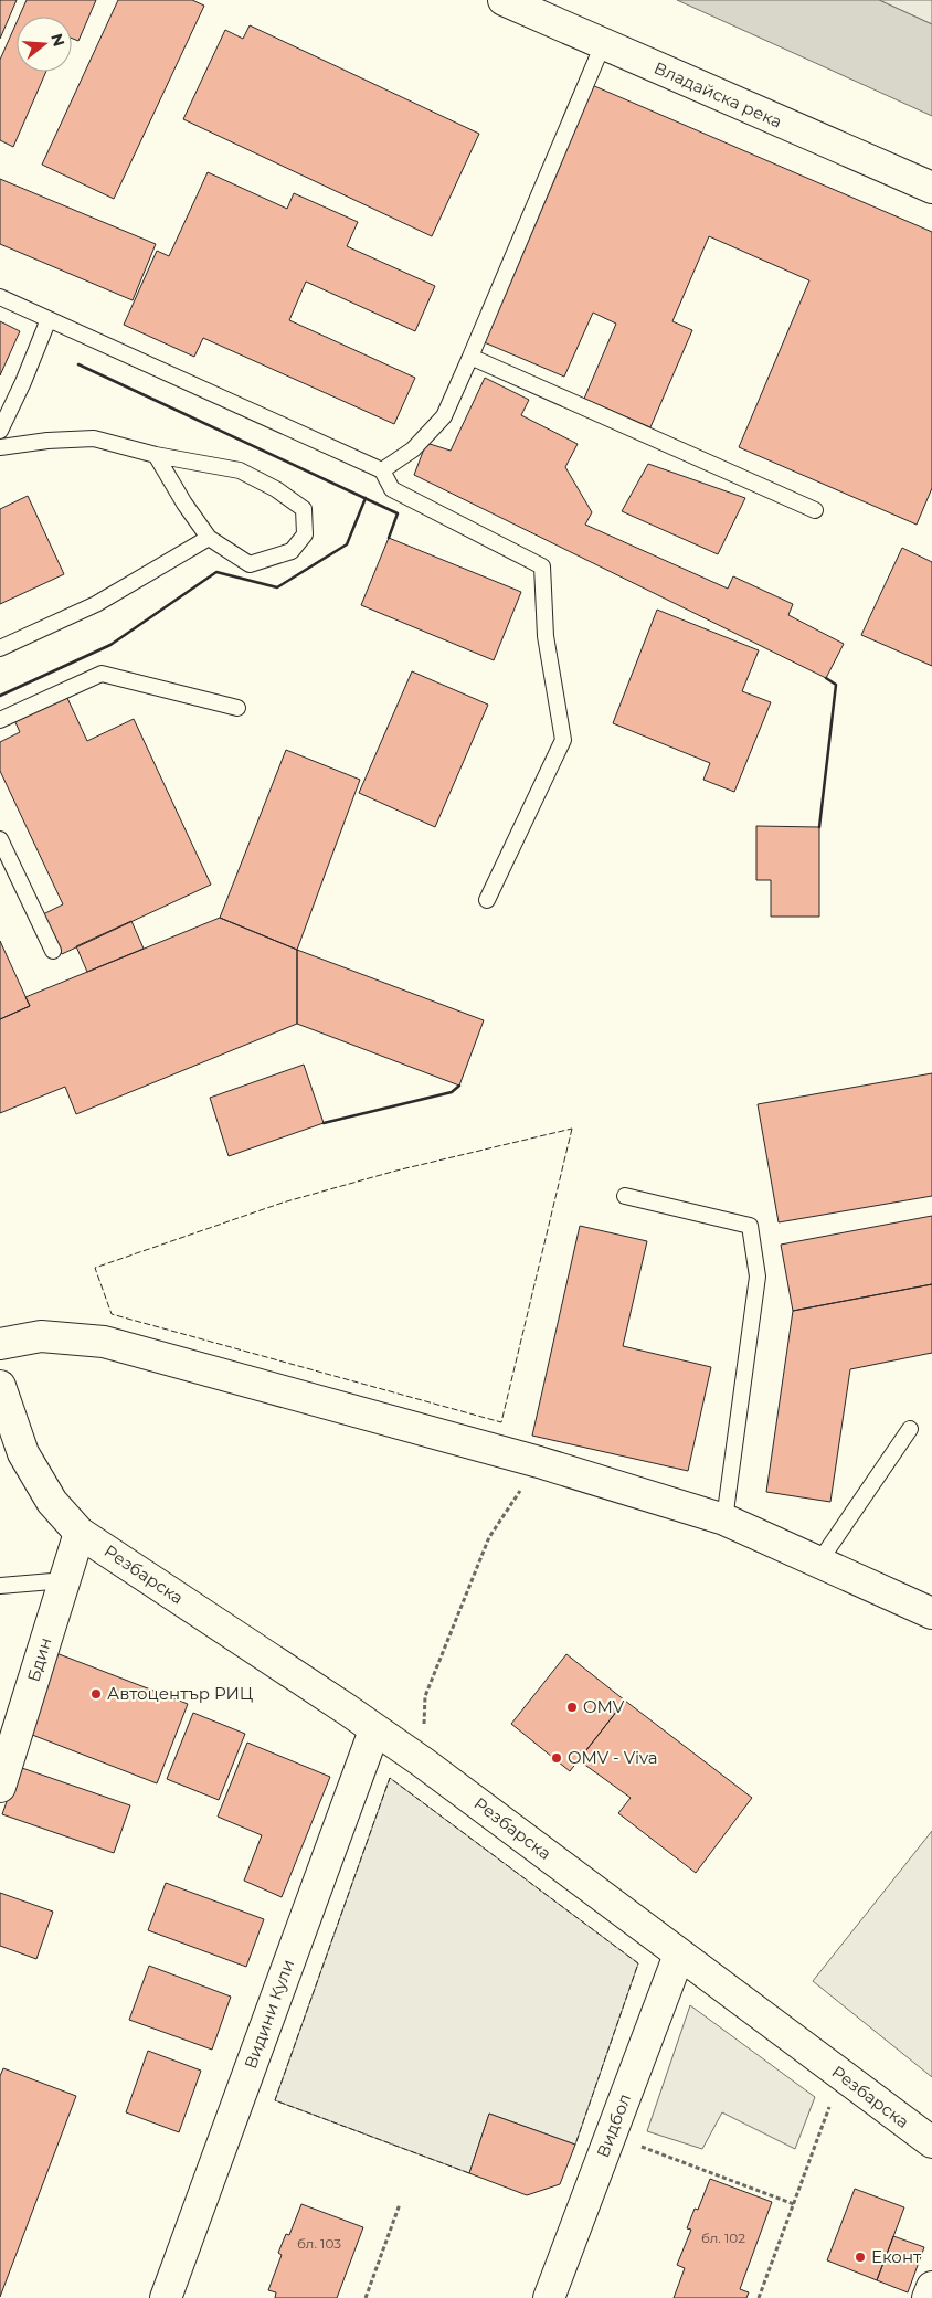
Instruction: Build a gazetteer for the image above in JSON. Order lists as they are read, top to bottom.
{
  "streets": {
    "street": [
      "Владайска река",
      "Резбарска",
      "Бдин",
      "Видини Кули",
      "Видбол"
    ]
  },
  "crossings": [
    ["Резбарска", "Бдин"],
    ["Резбарска", "Видини Кули"],
    ["Резбарска", "Видбол"]
  ],
  "places": [
    "Автоцентър РИЦ",
    "OMV",
    "OMV - Viva",
    "Еконт"
  ],
  "house_numbers": ["бл. 102", "бл. 103"],
  "north": "right"
}
